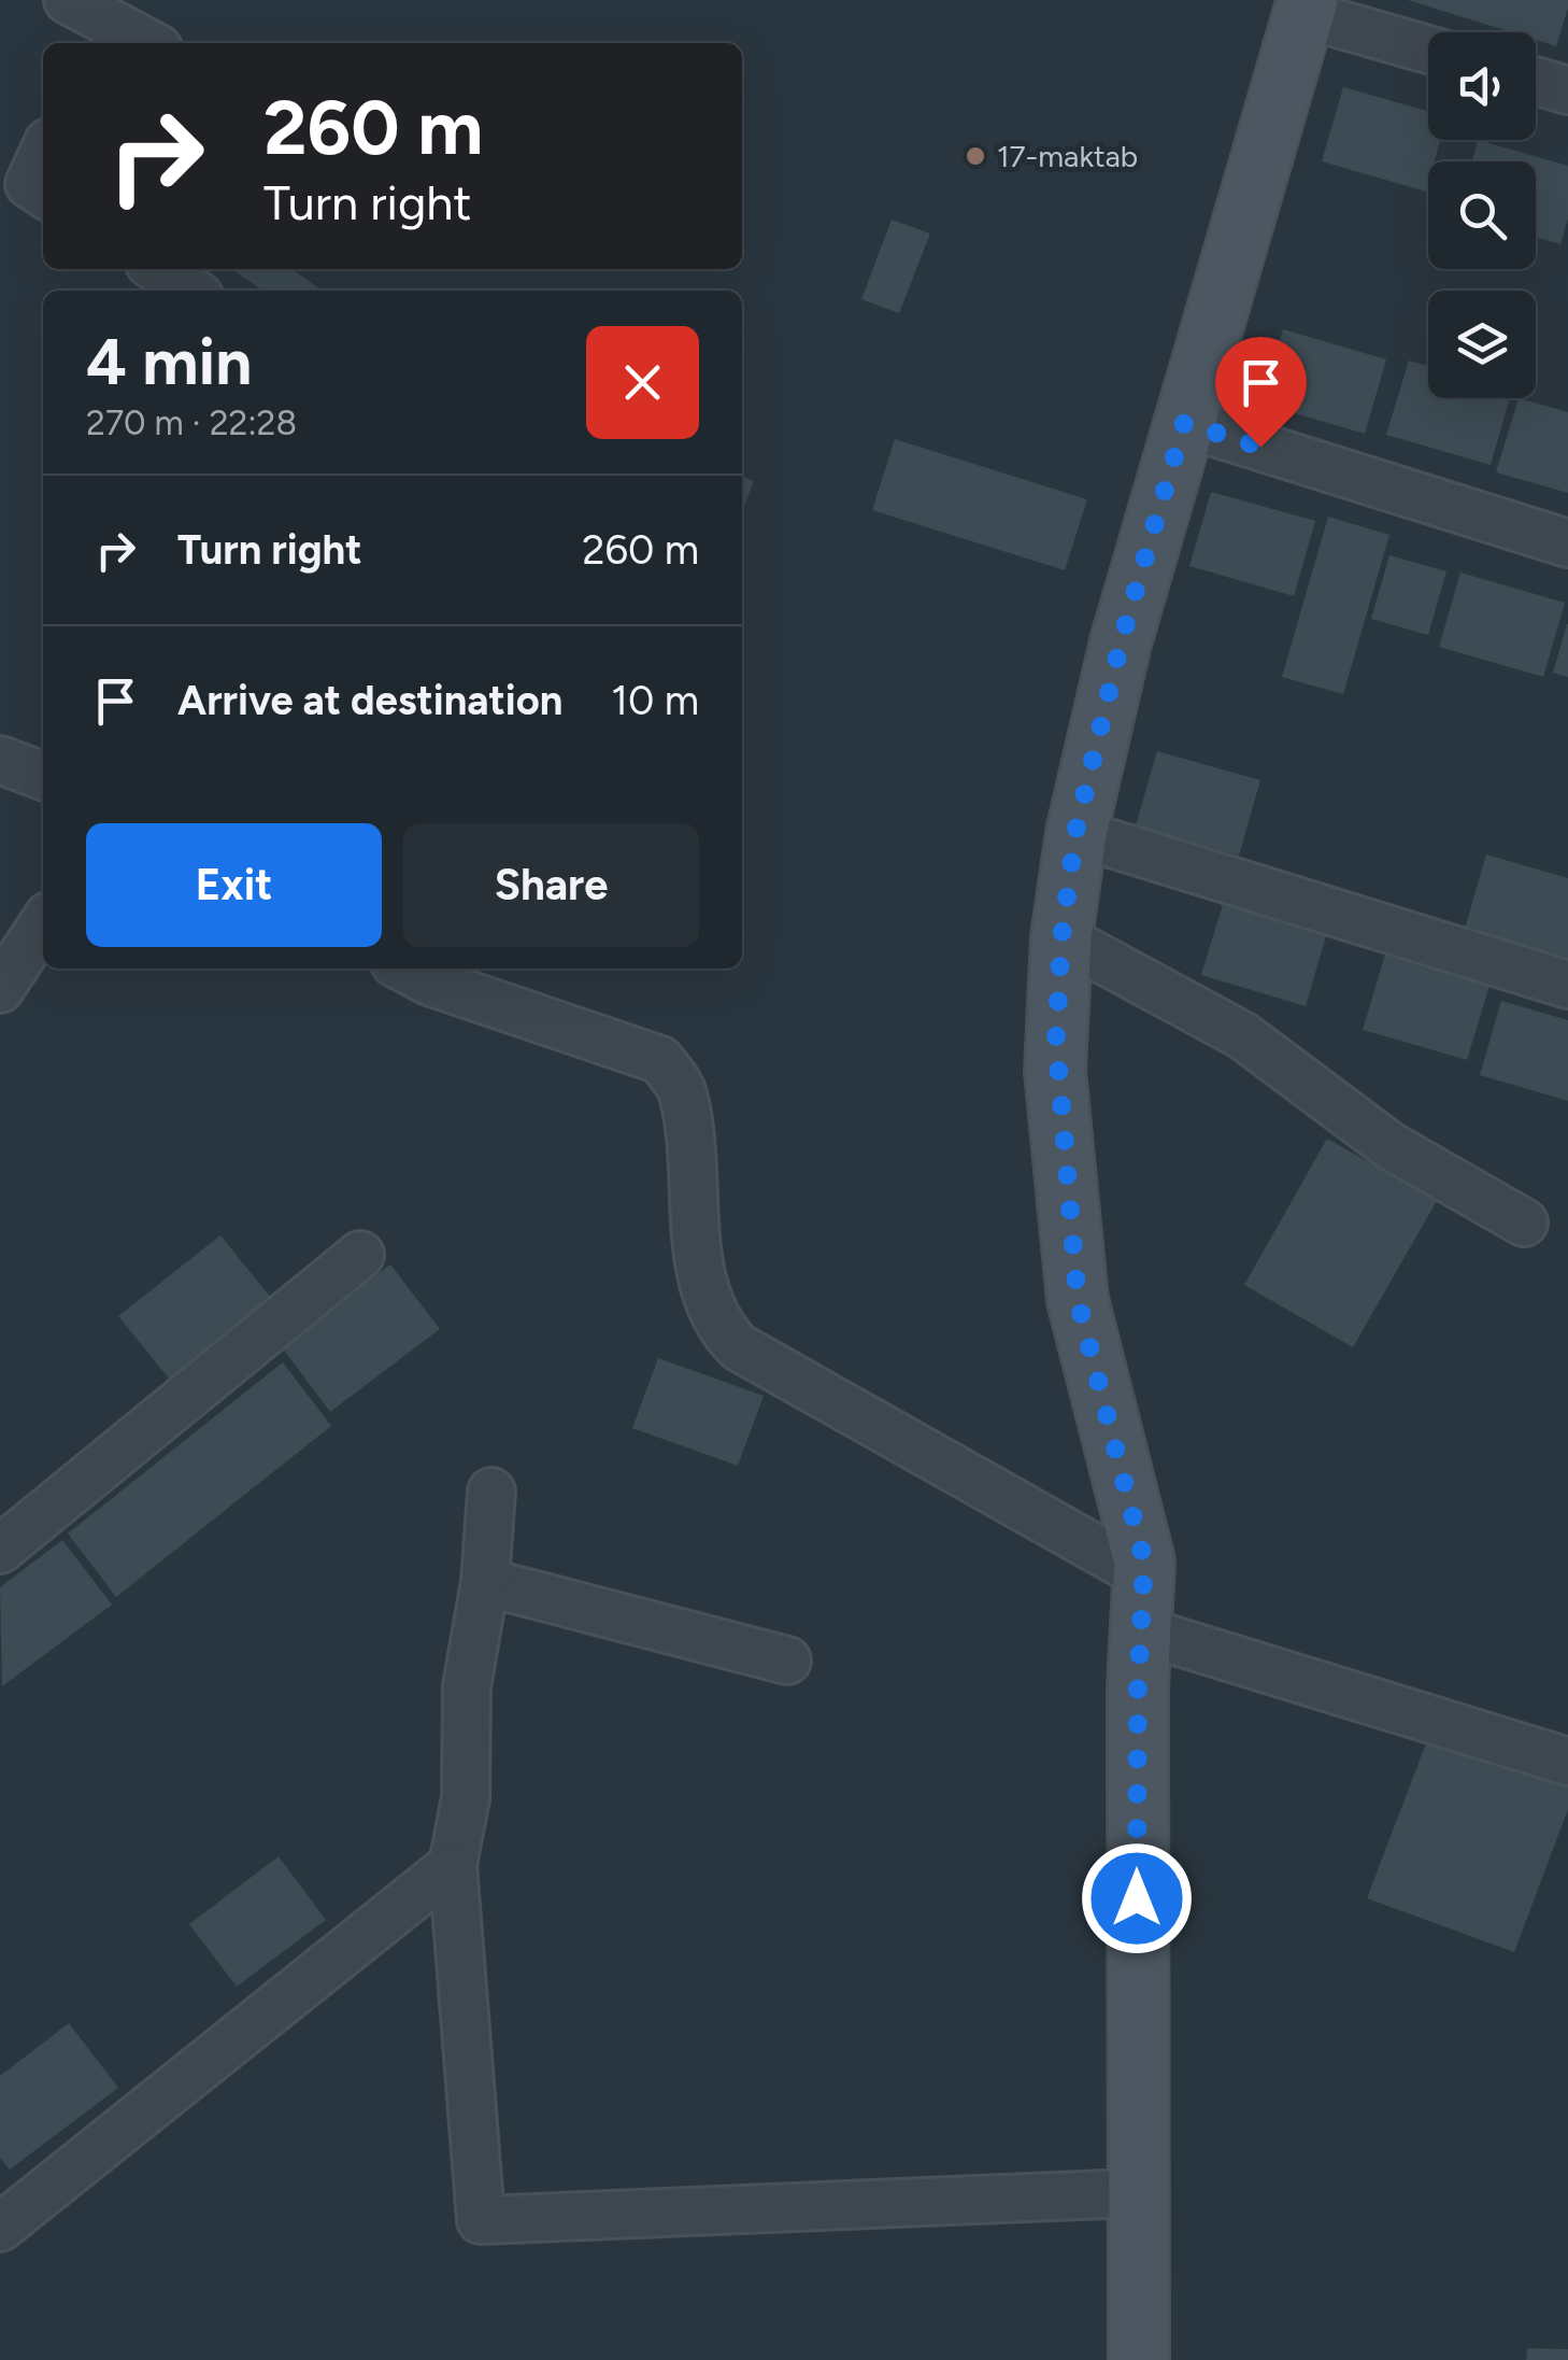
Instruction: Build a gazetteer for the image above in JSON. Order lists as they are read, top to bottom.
{
  "places": ["17-maktab"],
  "page": {
    "turn": ["260 m", "Turn right"],
    "heading": ["4 min", "270 m · 22:28"],
    "list": [
      {
        "name": "Turn right",
        "value": "260 m"
      },
      {
        "name": "Arrive at destination",
        "value": "10 m"
      }
    ],
    "buttons": ["Exit", "Share"]
  }
}
